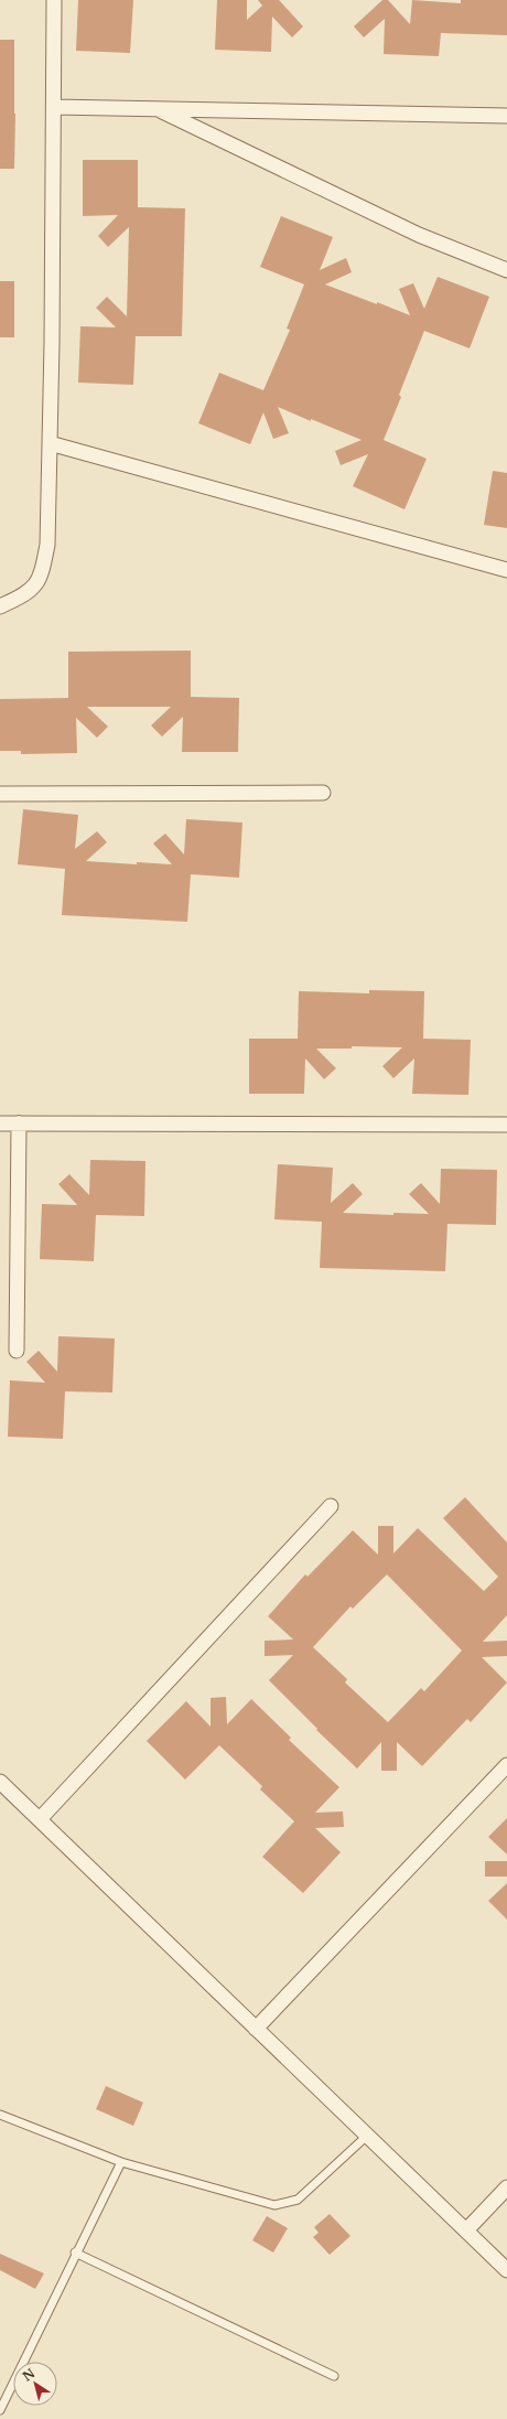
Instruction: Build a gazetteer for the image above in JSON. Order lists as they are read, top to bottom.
{
  "north": "top left"
}
